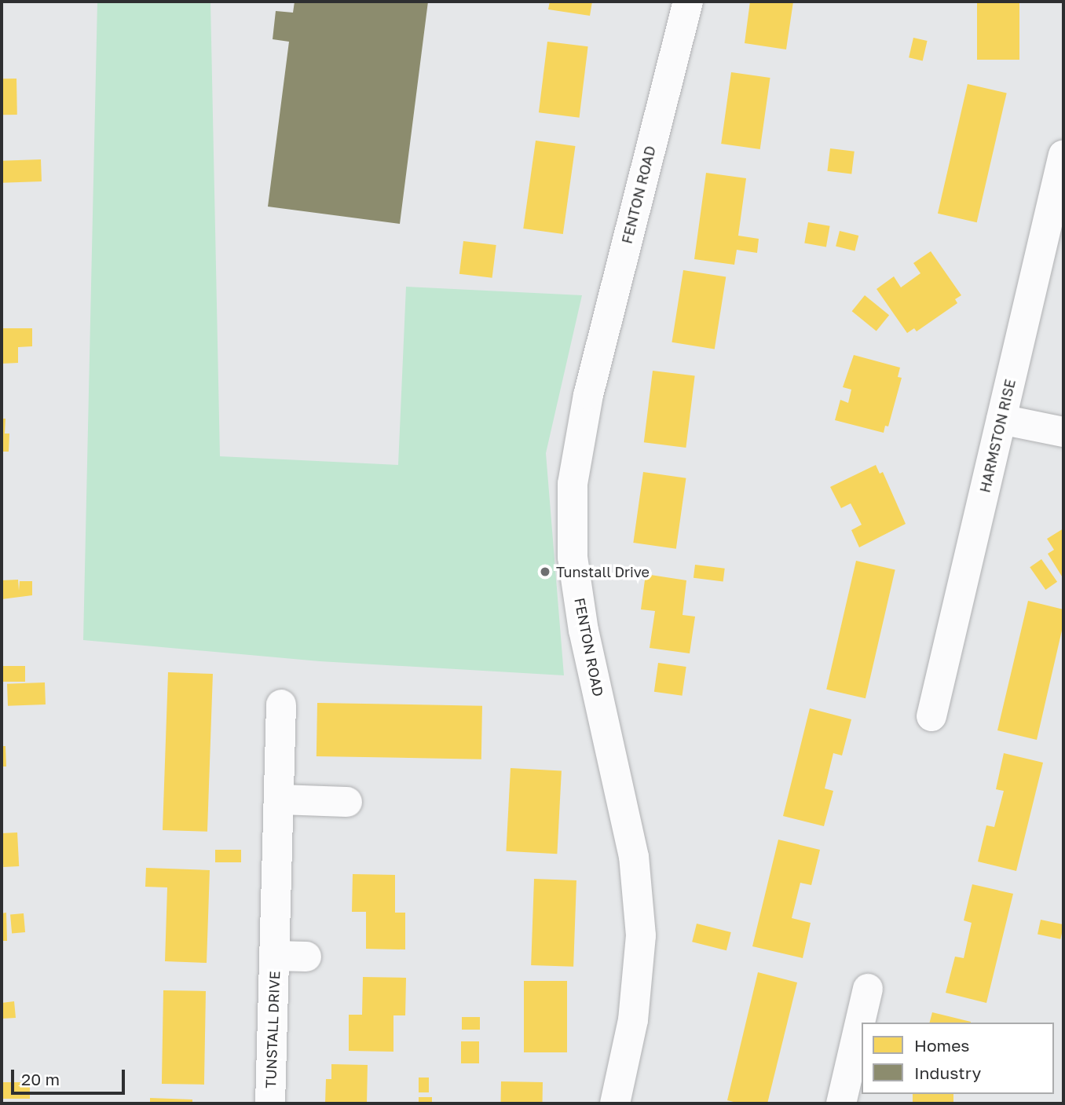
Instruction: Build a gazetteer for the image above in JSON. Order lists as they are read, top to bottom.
{
  "streets": {
    "street": ["FENTON ROAD", "HARMSTON RISE", "TUNSTALL DRIVE"]
  },
  "places": ["Tunstall Drive"],
  "legend": ["Homes", "Industry"],
  "scale_bar": "20 m"
}
